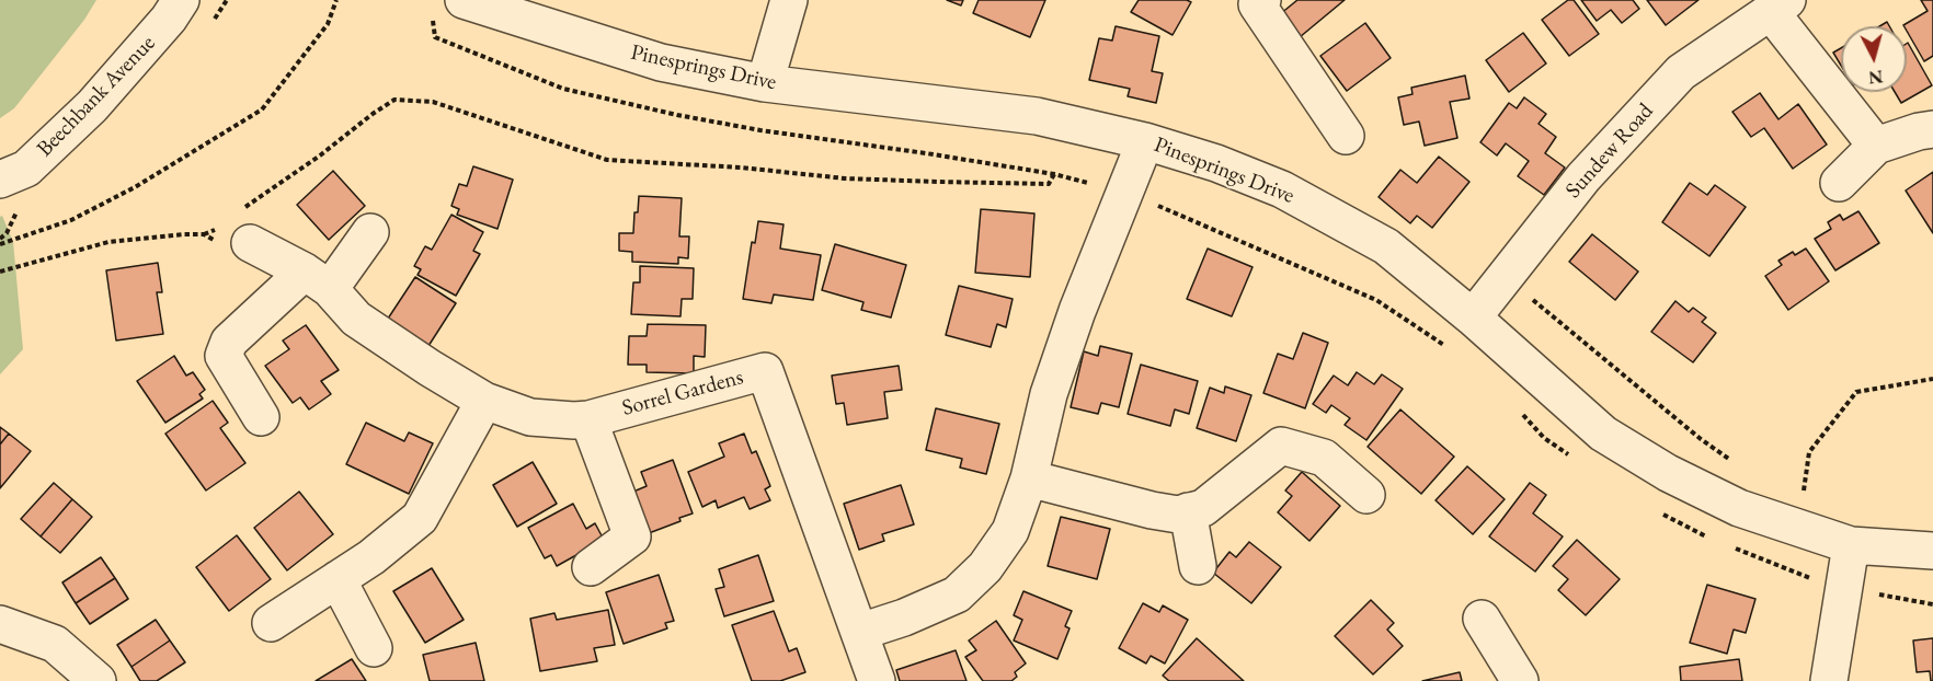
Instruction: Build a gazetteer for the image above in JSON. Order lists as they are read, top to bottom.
{
  "streets": {
    "street": [
      "Pinesprings Drive",
      "Beechbank Avenue",
      "Sundew Road",
      "Sorrel Gardens"
    ]
  },
  "crossings": [
    ["Pinesprings Drive", "Sundew Road"]
  ],
  "north": "bottom"
}
